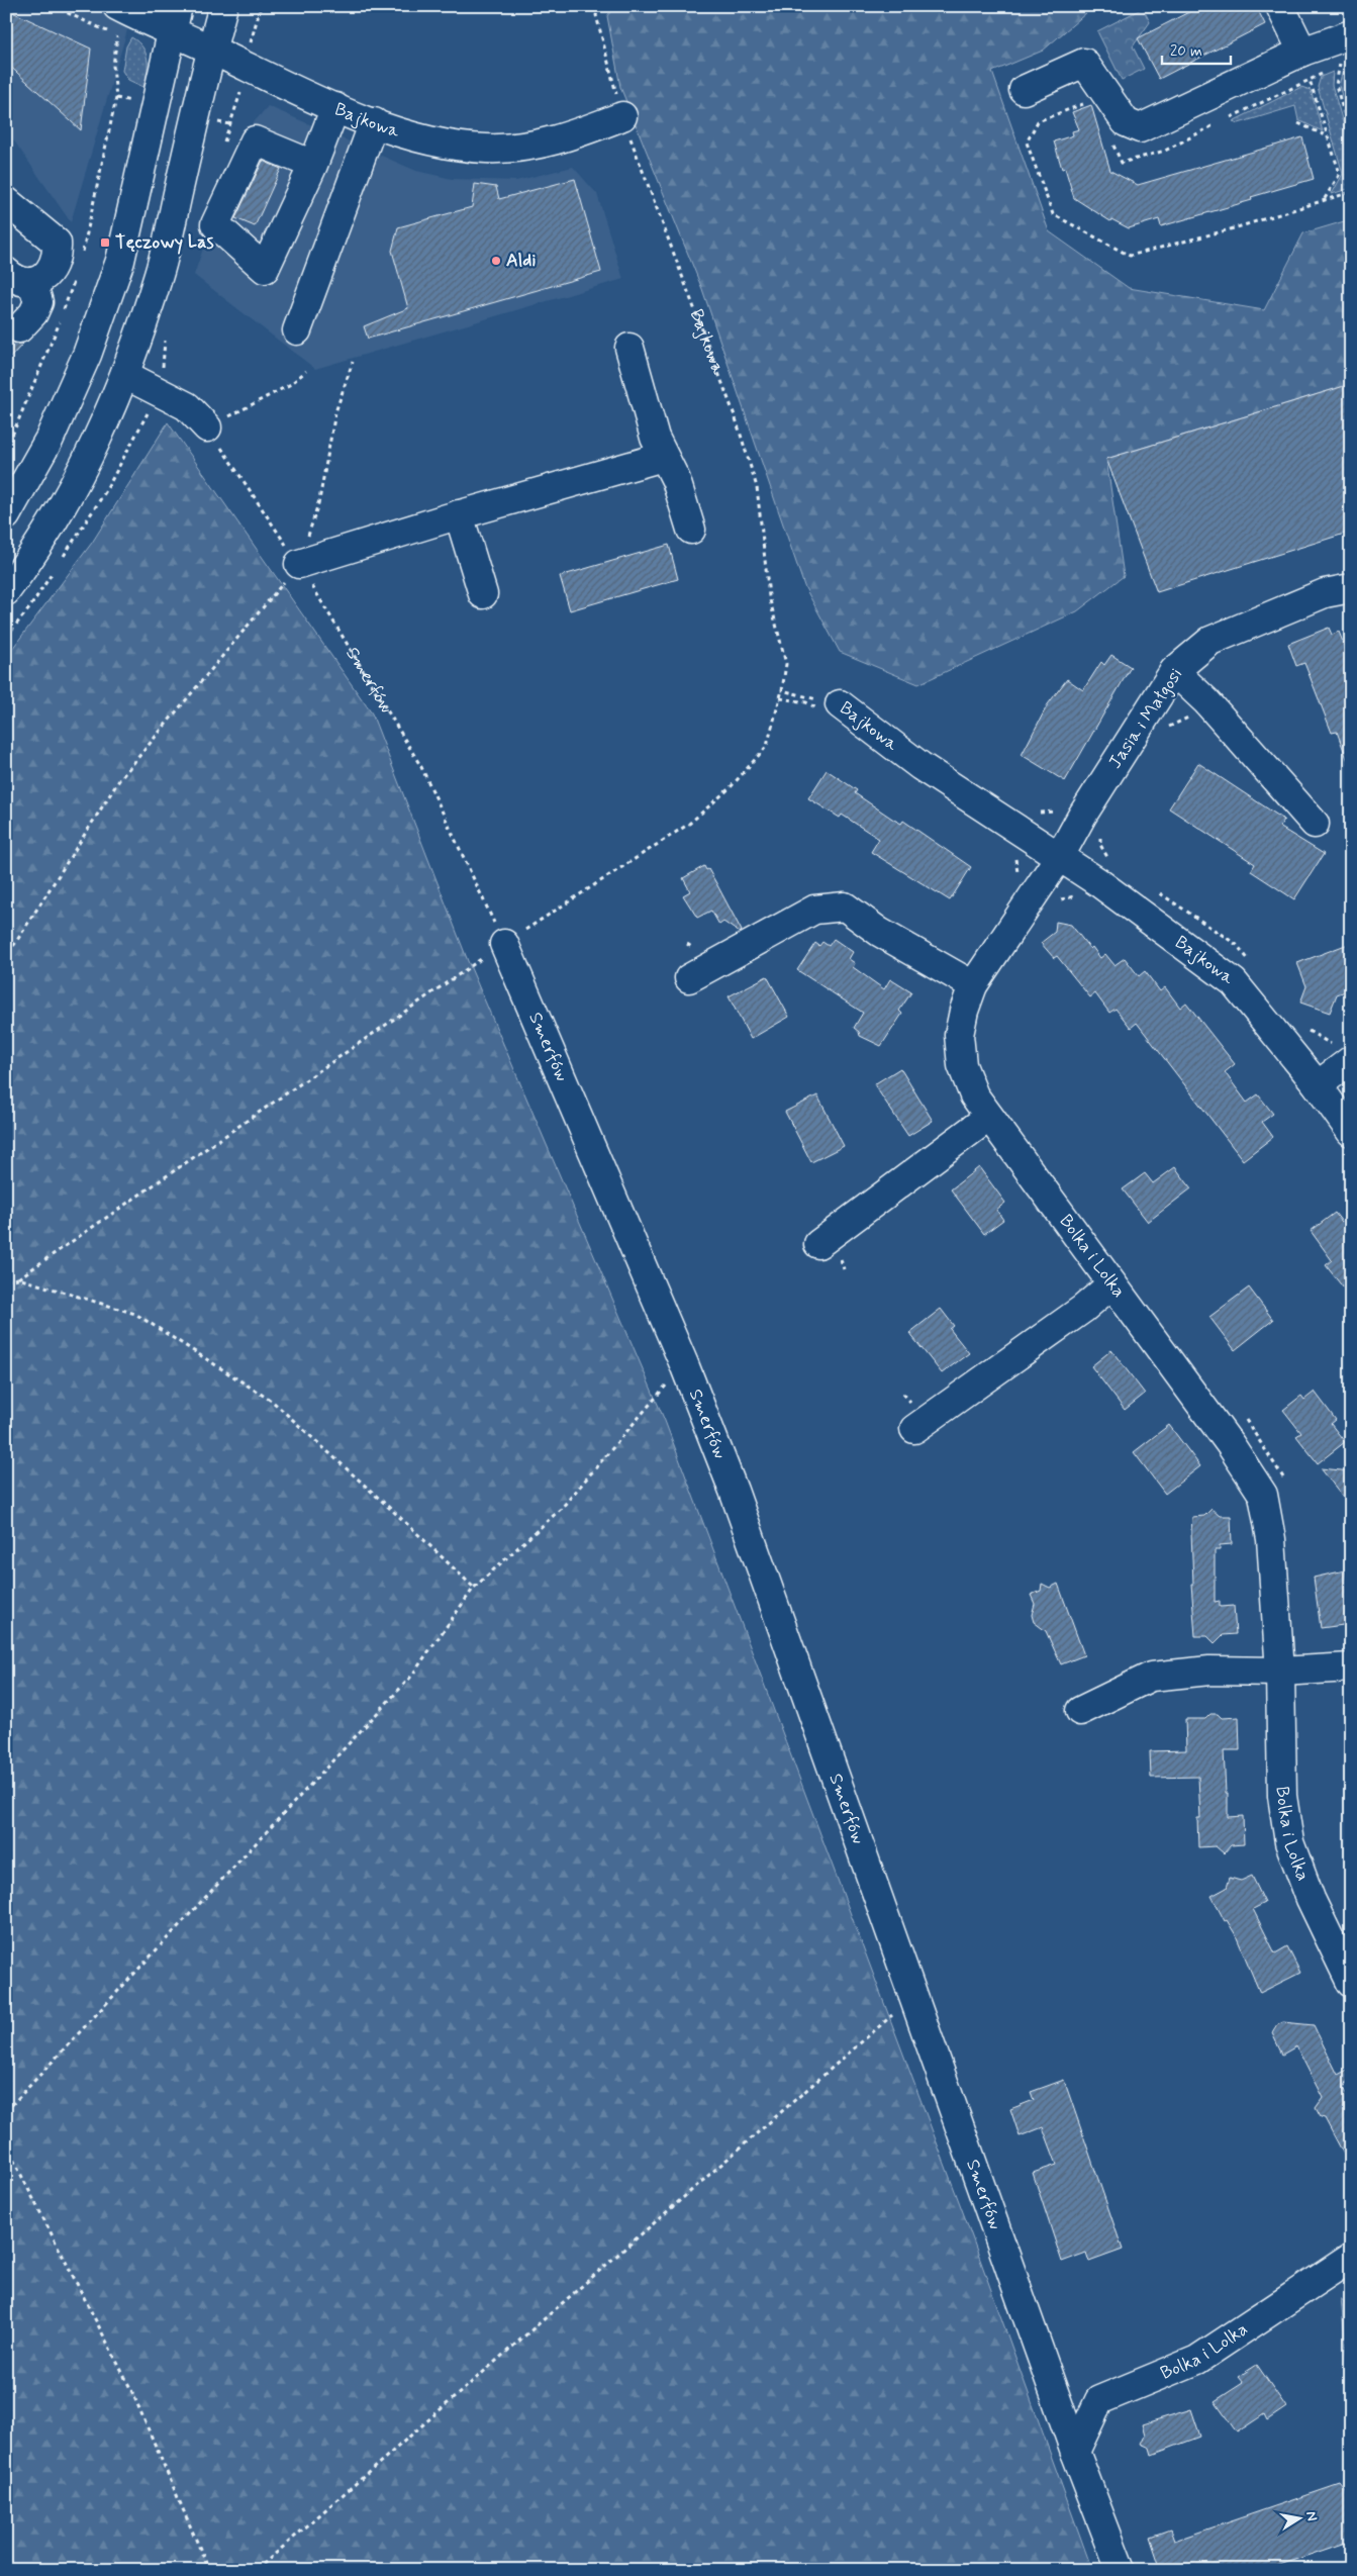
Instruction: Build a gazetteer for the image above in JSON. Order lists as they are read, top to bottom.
{
  "streets": {
    "street": [
      "Bajkowa",
      "Smerfów",
      "Jasia i Małgosi",
      "Bolka i Lolka"
    ]
  },
  "crossings": [
    ["Bajkowa", "Jasia i Małgosi"],
    ["Bajkowa", "Bolka i Lolka"],
    ["Smerfów", "Bolka i Lolka"],
    ["Jasia i Małgosi", "Bolka i Lolka"]
  ],
  "places": {
    "transit": ["Tęczowy Las"],
    "other": ["Aldi"]
  },
  "scale_bar": "20 m",
  "north": "right"
}
